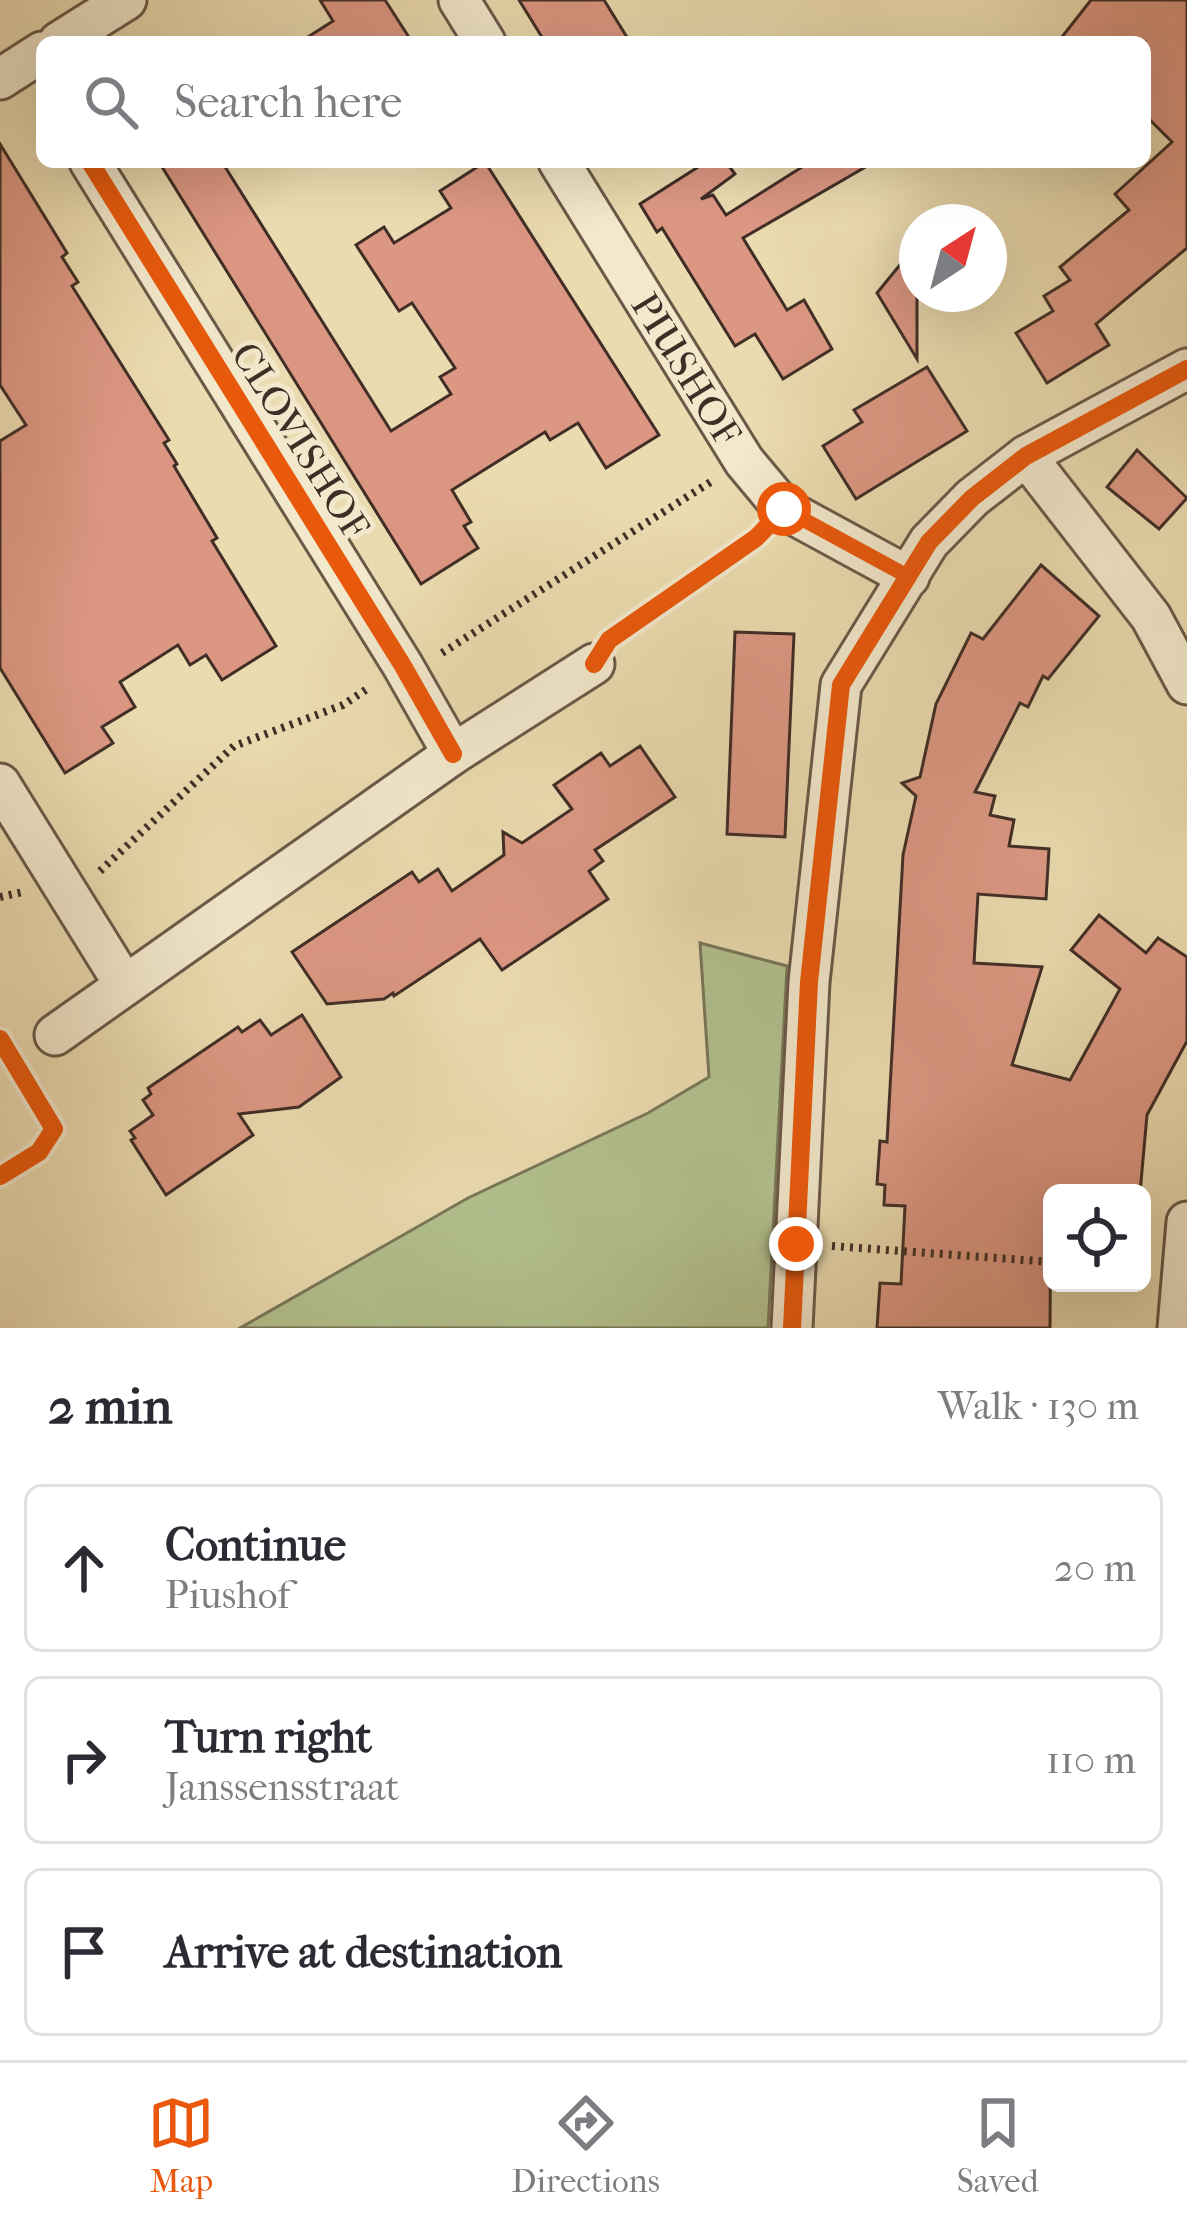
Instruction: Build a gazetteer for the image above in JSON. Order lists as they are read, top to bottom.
{
  "streets": {
    "street": ["PIUSHOF", "CLOVISHOF"]
  },
  "north": "top right",
  "page": {
    "search": "Search here",
    "heading": ["2 min", "Walk · 130 m"],
    "list": [
      ["Continue", "Piushof", "20 m"],
      ["Turn right", "Janssensstraat", "110 m"],
      "Arrive at destination"
    ],
    "nav": ["Map", "Directions", "Saved"]
  }
}
